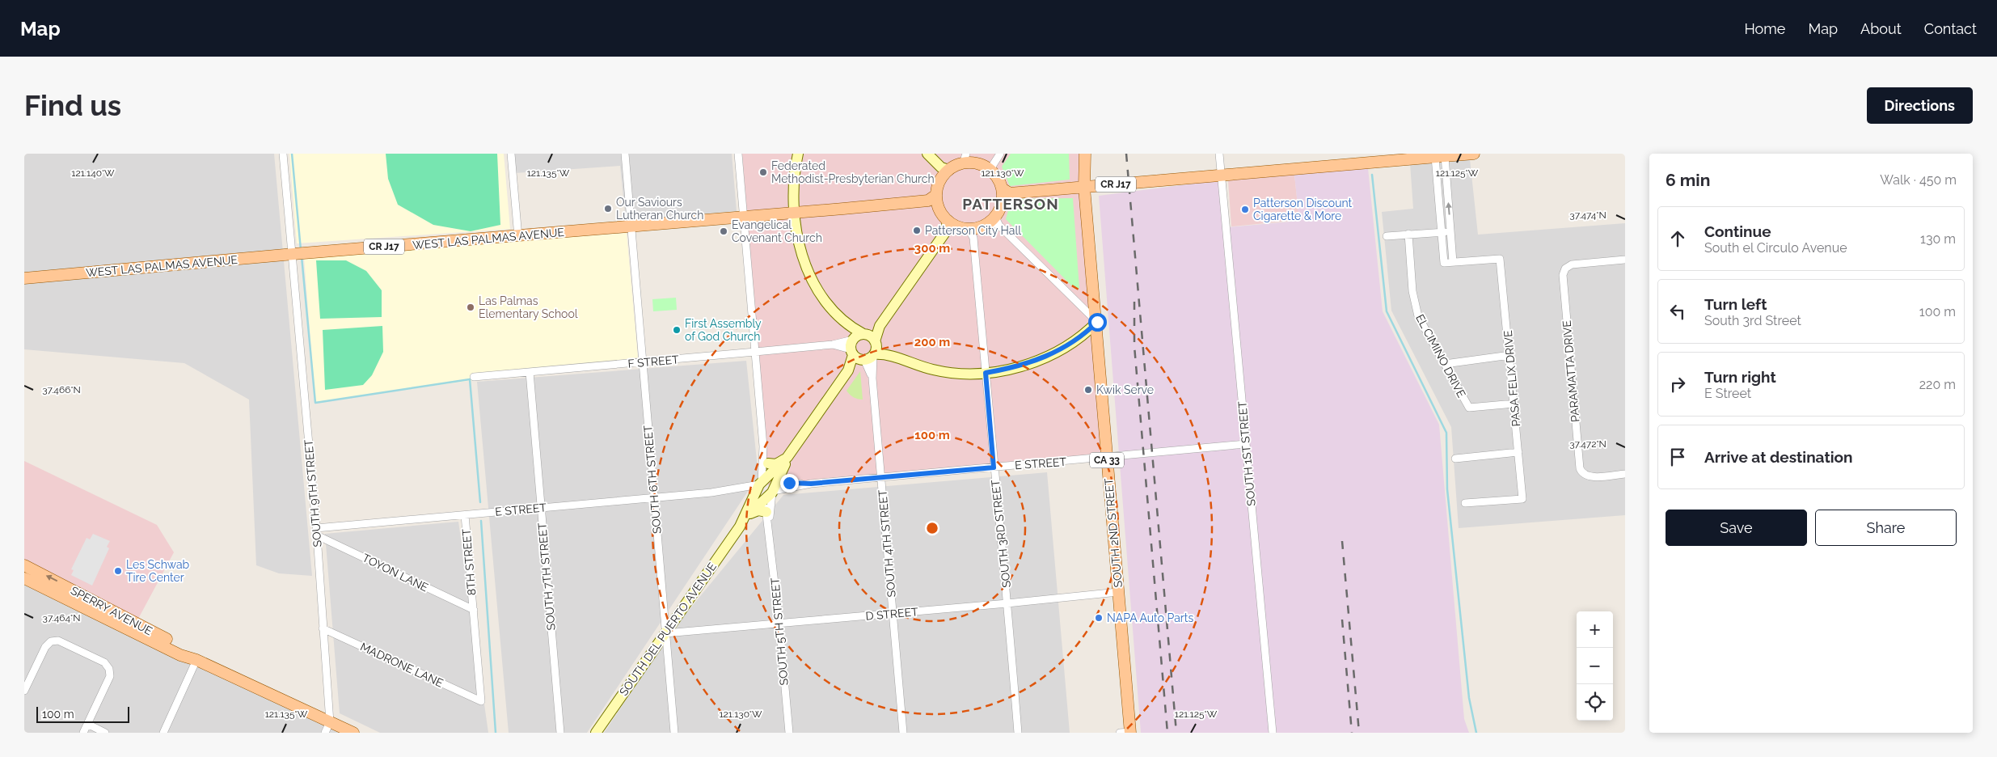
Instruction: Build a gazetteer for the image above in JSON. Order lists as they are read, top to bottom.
{
  "streets": {
    "main road": [
      "CR J17",
      "WEST LAS PALMAS AVENUE",
      "CA 33",
      "SOUTH 2ND STREET",
      "SPERRY AVENUE"
    ],
    "street": [
      "EL CIMINO DRIVE",
      "F STREET",
      "PARAMATTA DRIVE",
      "PASA FELIX DRIVE",
      "SOUTH 1ST STREET",
      "E STREET",
      "SOUTH 6TH STREET",
      "SOUTH 9TH STREET",
      "SOUTH 3RD STREET",
      "SOUTH 4TH STREET",
      "8TH STREET",
      "TOYON LANE",
      "SOUTH 7TH STREET",
      "D STREET",
      "SOUTH DEL PUERTO AVENUE",
      "SOUTH 5TH STREET",
      "MADRONE LANE"
    ]
  },
  "crossings": [
    ["CR J17", "WEST LAS PALMAS AVENUE"],
    ["CR J17", "SOUTH 1ST STREET"],
    ["CR J17", "CA 33"],
    ["CR J17", "SOUTH 2ND STREET"],
    ["CR J17", "SOUTH 3RD STREET"],
    ["WEST LAS PALMAS AVENUE", "SOUTH 6TH STREET"],
    ["WEST LAS PALMAS AVENUE", "SOUTH 9TH STREET"],
    ["WEST LAS PALMAS AVENUE", "SOUTH 3RD STREET"],
    ["WEST LAS PALMAS AVENUE", "SOUTH 5TH STREET"],
    ["EL CIMINO DRIVE", "PASA FELIX DRIVE"],
    ["F STREET", "SOUTH 6TH STREET"],
    ["F STREET", "SOUTH 4TH STREET"],
    ["F STREET", "SOUTH 7TH STREET"],
    ["F STREET", "SOUTH DEL PUERTO AVENUE"],
    ["F STREET", "SOUTH 5TH STREET"],
    ["SOUTH 1ST STREET", "E STREET"],
    ["CA 33", "SOUTH 2ND STREET"],
    ["E STREET", "SOUTH 6TH STREET"],
    ["E STREET", "SOUTH 9TH STREET"],
    ["E STREET", "SOUTH 2ND STREET"],
    ["E STREET", "SOUTH 3RD STREET"],
    ["E STREET", "SOUTH 4TH STREET"],
    ["E STREET", "8TH STREET"],
    ["E STREET", "TOYON LANE"],
    ["E STREET", "SOUTH 7TH STREET"],
    ["E STREET", "SOUTH DEL PUERTO AVENUE"],
    ["E STREET", "SOUTH 5TH STREET"],
    ["SOUTH 6TH STREET", "D STREET"],
    ["SOUTH 6TH STREET", "SOUTH DEL PUERTO AVENUE"],
    ["SOUTH 9TH STREET", "TOYON LANE"],
    ["SOUTH 9TH STREET", "SPERRY AVENUE"],
    ["SOUTH 9TH STREET", "MADRONE LANE"],
    ["SOUTH 2ND STREET", "D STREET"],
    ["SOUTH 3RD STREET", "D STREET"],
    ["SOUTH 4TH STREET", "D STREET"],
    ["SOUTH 4TH STREET", "SOUTH DEL PUERTO AVENUE"],
    ["8TH STREET", "TOYON LANE"],
    ["8TH STREET", "MADRONE LANE"],
    ["D STREET", "SOUTH DEL PUERTO AVENUE"],
    ["D STREET", "SOUTH 5TH STREET"],
    ["SOUTH DEL PUERTO AVENUE", "SOUTH 5TH STREET"]
  ],
  "districts": ["PATTERSON"],
  "places": [
    "Federated Methodist-Presbyterian Church",
    "Our Saviours Lutheran Church",
    "Patterson Discount Cigarette & More",
    "Patterson City Hall",
    "Evangelical Covenant Church",
    "Las Palmas Elementary School",
    "First Assembly of God Church",
    "Kwik Serve",
    "Les Schwab Tire Center",
    "NAPA Auto Parts"
  ],
  "scale_bar": "100 m",
  "page": {
    "header": "Map",
    "nav": [
      "Home",
      "Map",
      "About",
      "Contact"
    ],
    "buttons": [
      "Directions",
      ["Save", "Share"]
    ],
    "title": "Find us",
    "heading": ["6 min", "Walk · 450 m"],
    "list": [
      ["Continue", "South el Circulo Avenue", "130 m"],
      ["Turn left", "South 3rd Street", "100 m"],
      ["Turn right", "E Street", "220 m"],
      "Arrive at destination"
    ],
    "map_buttons": ["+", "−"],
    "scale": "100 m"
  },
  "coordinates": [
    "121.140°W",
    "121.135°W",
    "121.130°W",
    "121.125°W",
    "37.474°N",
    "37.466°N",
    "37.472°N",
    "37.464°N"
  ],
  "rings": ["300 m", "200 m", "100 m"]
}
